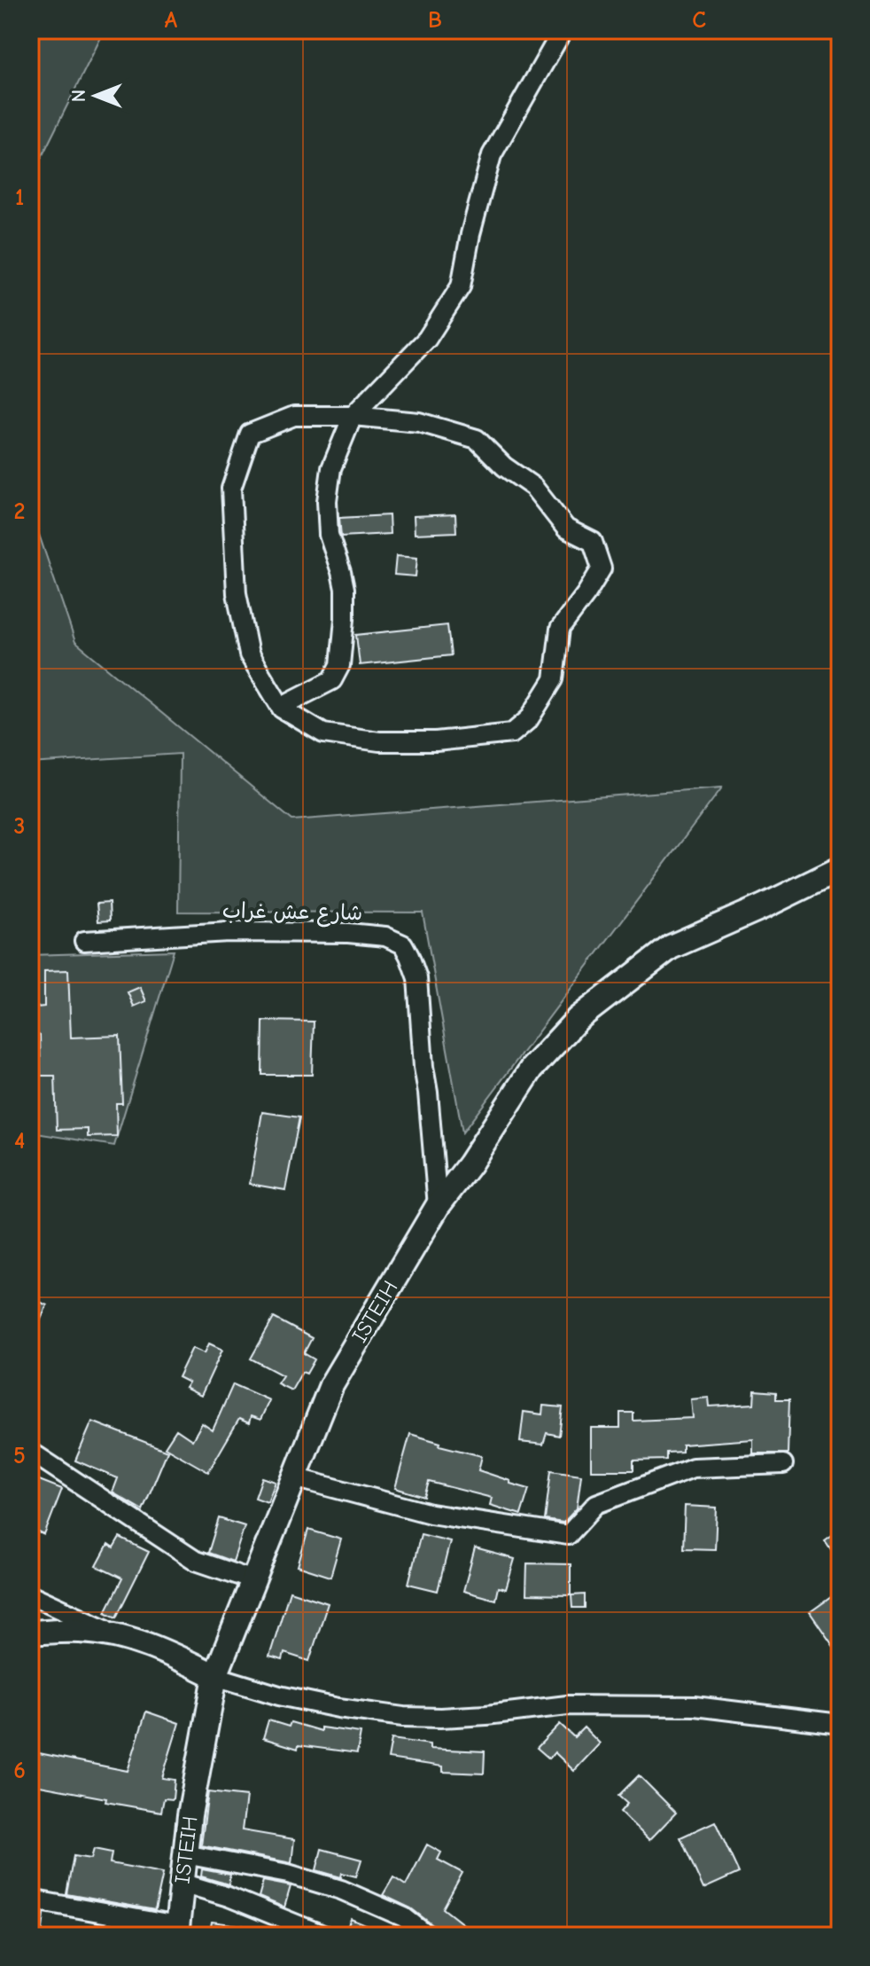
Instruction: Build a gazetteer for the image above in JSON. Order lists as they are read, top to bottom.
{
  "streets": {
    "street": ["شارع عش غراب", "ISTEIH"]
  },
  "crossings": [
    ["شارع عش غراب", "ISTEIH"]
  ],
  "north": "left",
  "grid": {
    "columns": ["A", "B", "C"],
    "rows": [
      "1",
      "2",
      "3",
      "4",
      "5",
      "6"
    ]
  }
}
